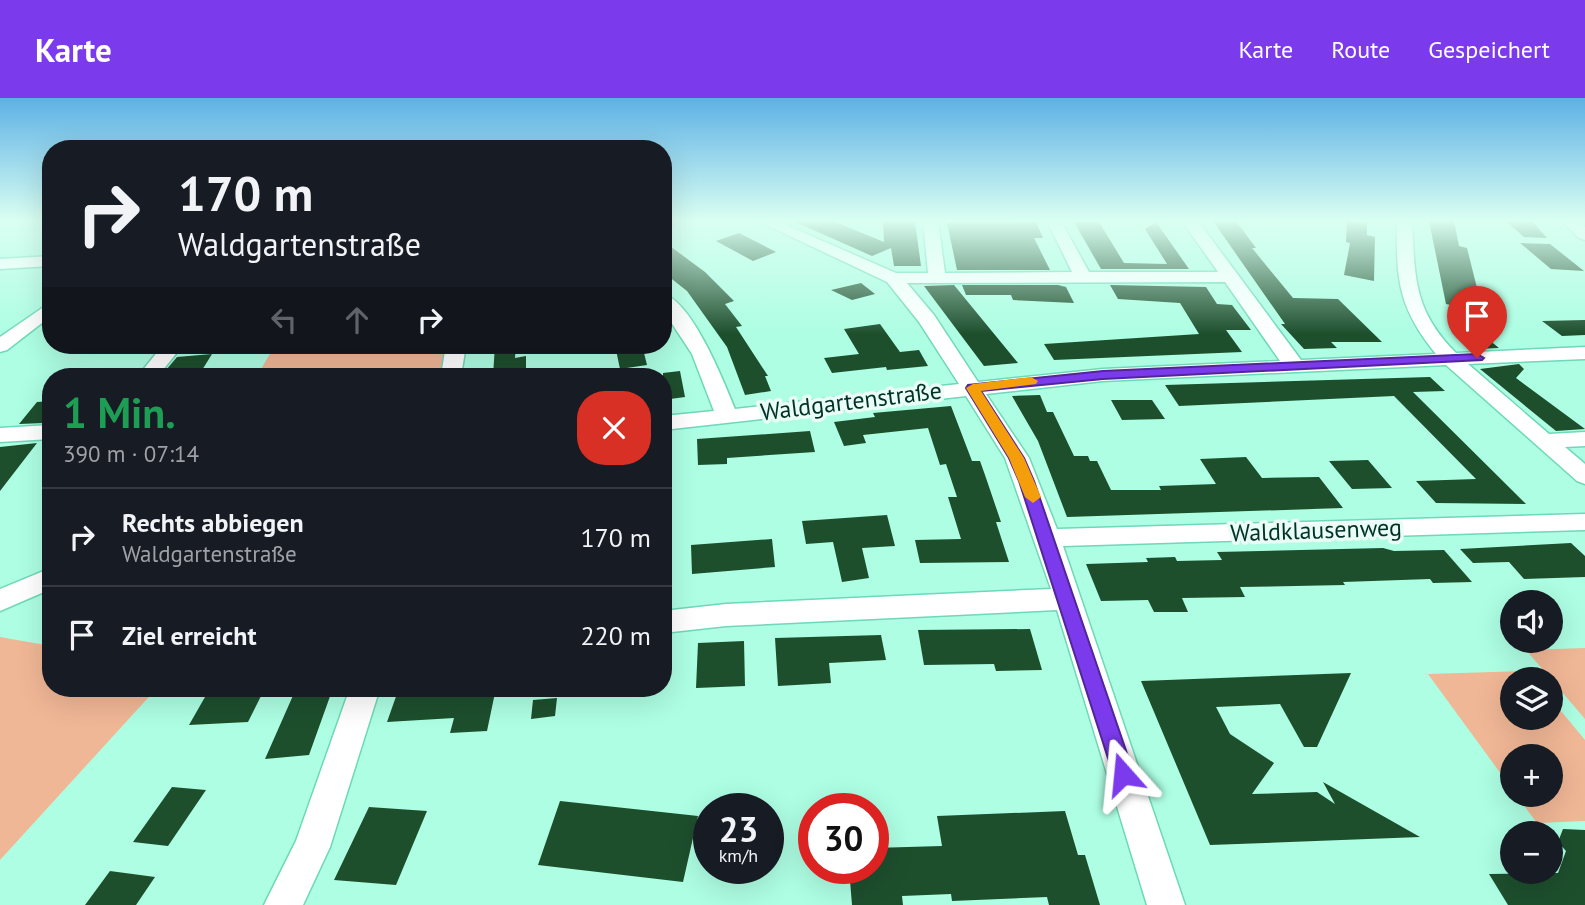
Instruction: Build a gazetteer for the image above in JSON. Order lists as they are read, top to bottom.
{
  "streets": {
    "street": ["Waldgartenstraße", "Waldklausenweg"]
  },
  "page": {
    "header": "Karte",
    "nav": ["Karte", "Route", "Gespeichert"],
    "turn": ["170 m", "Waldgartenstraße"],
    "heading": ["1 Min.", "390 m · 07:14"],
    "list": [
      {
        "name": "Rechts abbiegen",
        "note": "Waldgartenstraße",
        "value": "170 m"
      },
      {
        "name": "Ziel erreicht",
        "value": "220 m"
      }
    ],
    "map_buttons": ["+", "−"],
    "speed": "23 km/h",
    "limit": "30"
  }
}
